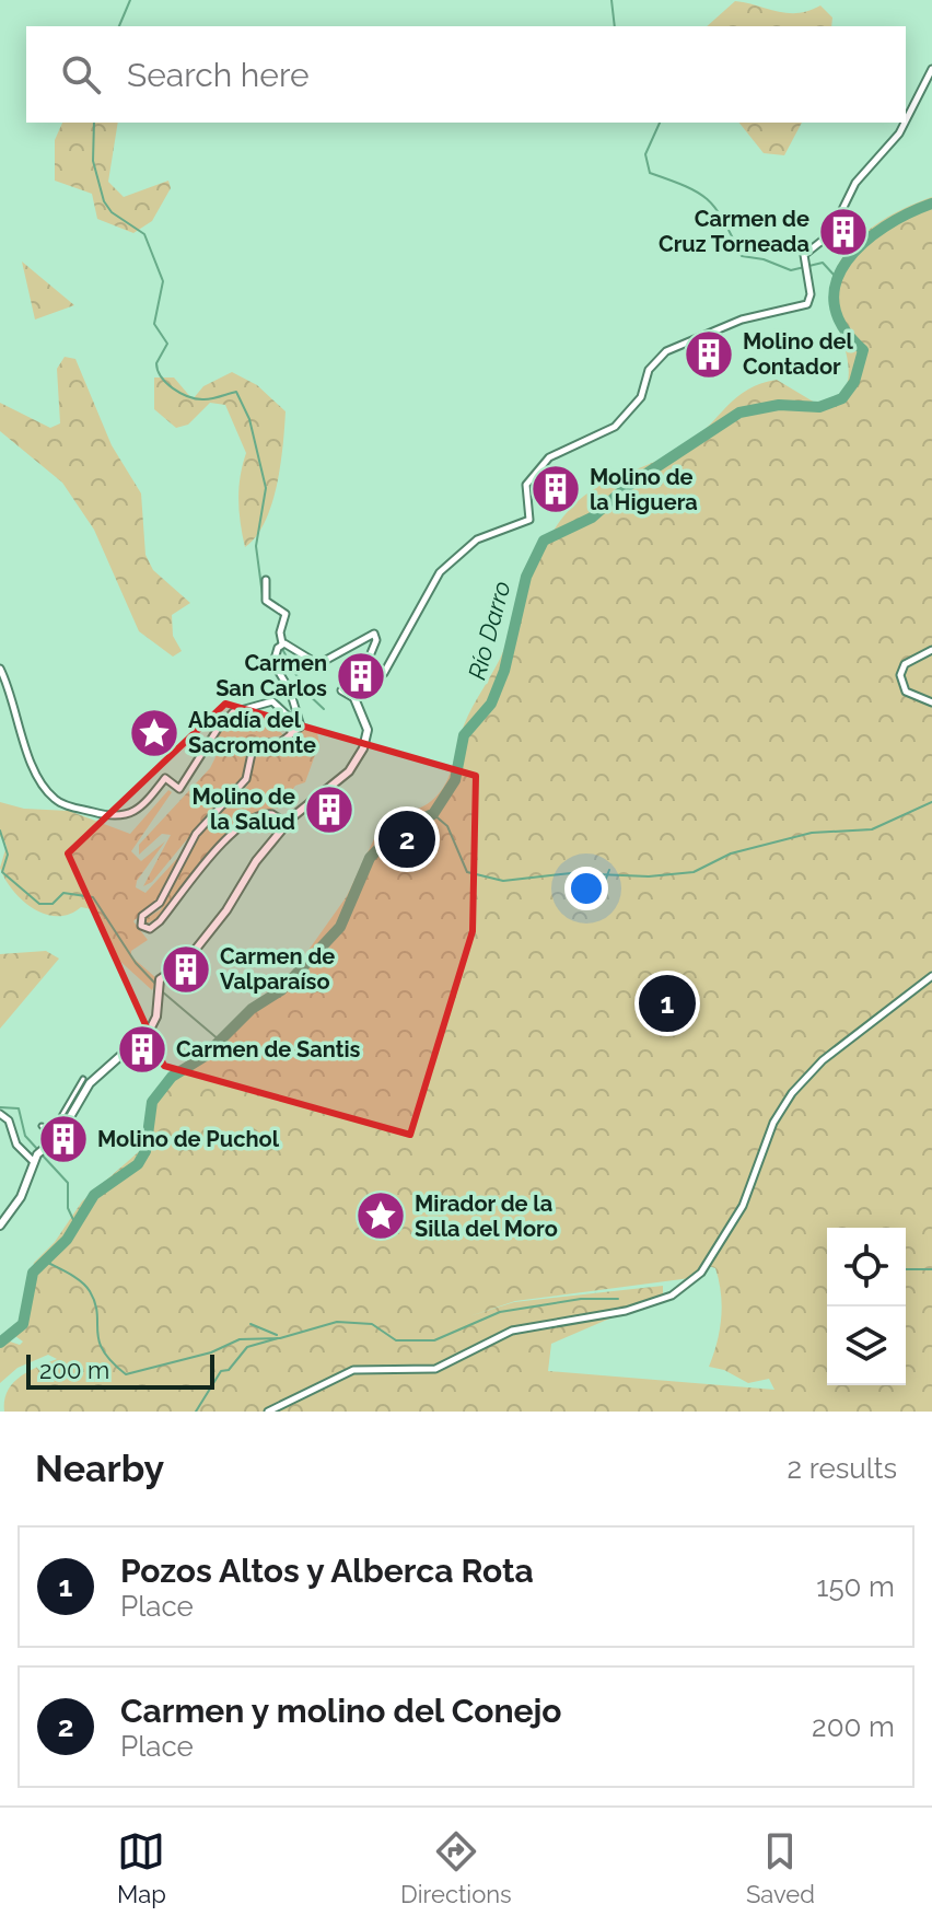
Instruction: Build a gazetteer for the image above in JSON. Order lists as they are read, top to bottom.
{
  "water": ["Río Darro"],
  "places": {
    "building": [
      "Carmen de Cruz Torneada",
      "Molino del Contador",
      "Molino de la Higuera",
      "Carmen San Carlos",
      "Molino de la Salud",
      "Carmen de Valparaíso",
      "Carmen de Santis",
      "Molino de Puchol"
    ],
    "place": ["Abadía del Sacromonte", "Mirador de la Silla del Moro"]
  },
  "scale_bar": "200 m",
  "page": {
    "search": "Search here",
    "pins": ["2", "1"],
    "scale": "200 m",
    "heading": ["Nearby", "2 results"],
    "list": [
      {
        "mark": "1",
        "name": "Pozos Altos y Alberca Rota",
        "note": "Place",
        "value": "150 m"
      },
      {
        "mark": "2",
        "name": "Carmen y molino del Conejo",
        "note": "Place",
        "value": "200 m"
      }
    ],
    "nav": ["Map", "Directions", "Saved"]
  }
}
